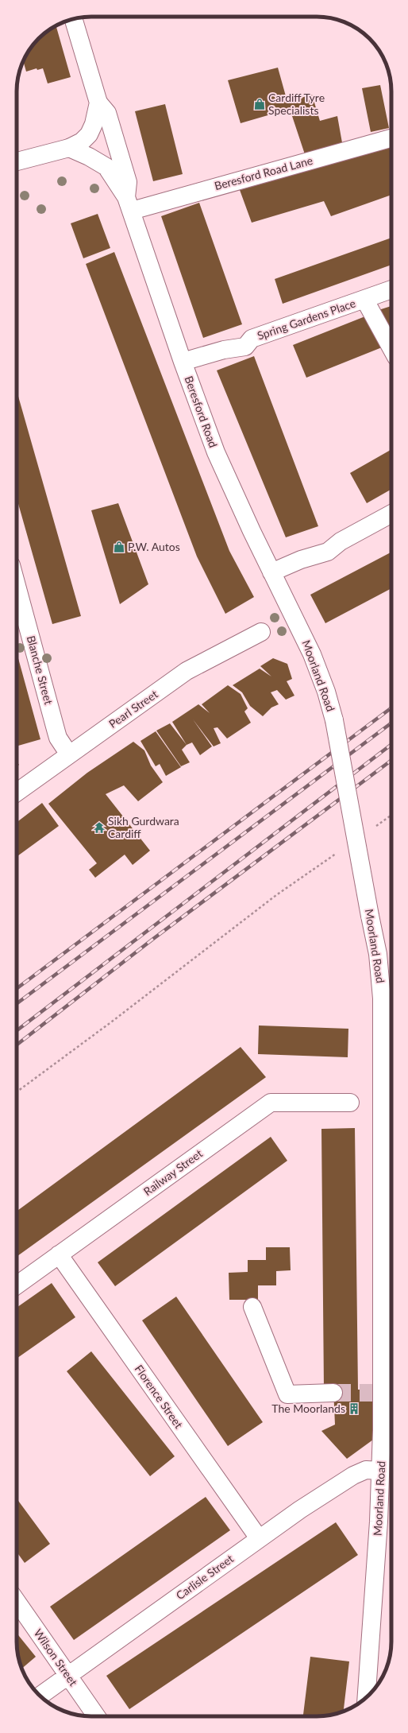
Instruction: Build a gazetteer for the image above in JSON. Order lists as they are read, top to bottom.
{
  "streets": {
    "street": [
      "Beresford Road Lane",
      "Spring Gardens Place",
      "Beresford Road",
      "Blanche Street",
      "Moorland Road",
      "Pearl Street",
      "Railway Street",
      "Florence Street",
      "Carlisle Street",
      "Wilson Street"
    ]
  },
  "crossings": [
    ["Beresford Road Lane", "Beresford Road"],
    ["Spring Gardens Place", "Beresford Road"],
    ["Beresford Road", "Moorland Road"],
    ["Blanche Street", "Pearl Street"],
    ["Moorland Road", "Carlisle Street"],
    ["Railway Street", "Florence Street"],
    ["Florence Street", "Carlisle Street"],
    ["Carlisle Street", "Wilson Street"]
  ],
  "places": {
    "shop": ["Cardiff Tyre Specialists", "P.W. Autos"],
    "temple": ["Sikh Gurdwara Cardiff"],
    "building": ["The Moorlands"]
  }
}
